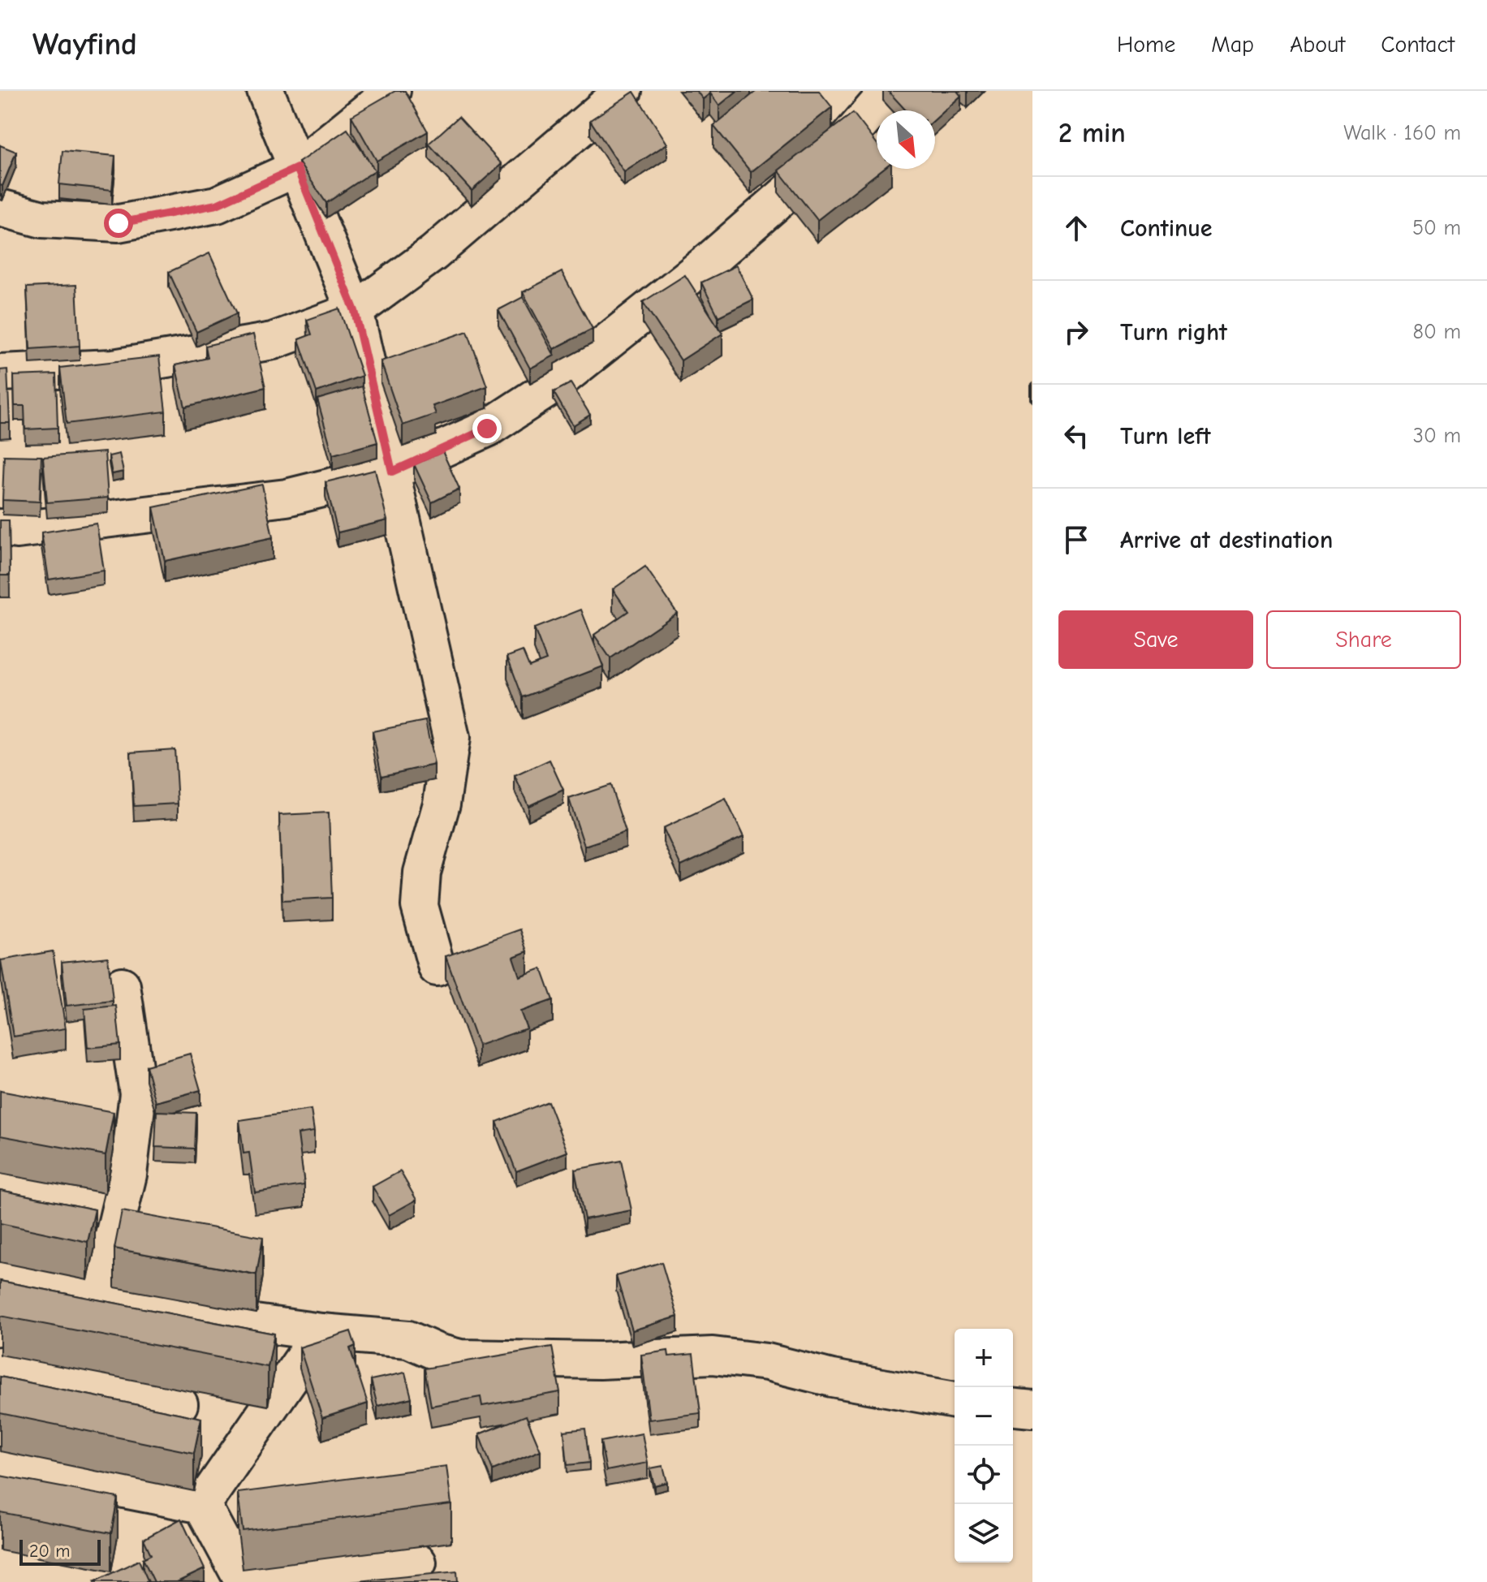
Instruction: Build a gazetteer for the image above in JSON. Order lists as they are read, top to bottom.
{
  "scale_bar": "20 m",
  "north": "bottom right",
  "page": {
    "header": "Wayfind",
    "nav": [
      "Home",
      "Map",
      "About",
      "Contact"
    ],
    "heading": ["2 min", "Walk · 160 m"],
    "list": [
      ["Continue", "50 m"],
      ["Turn right", "80 m"],
      ["Turn left", "30 m"],
      "Arrive at destination"
    ],
    "buttons": ["Save", "Share"],
    "map_buttons": ["+", "−"],
    "scale": "20 m"
  }
}
